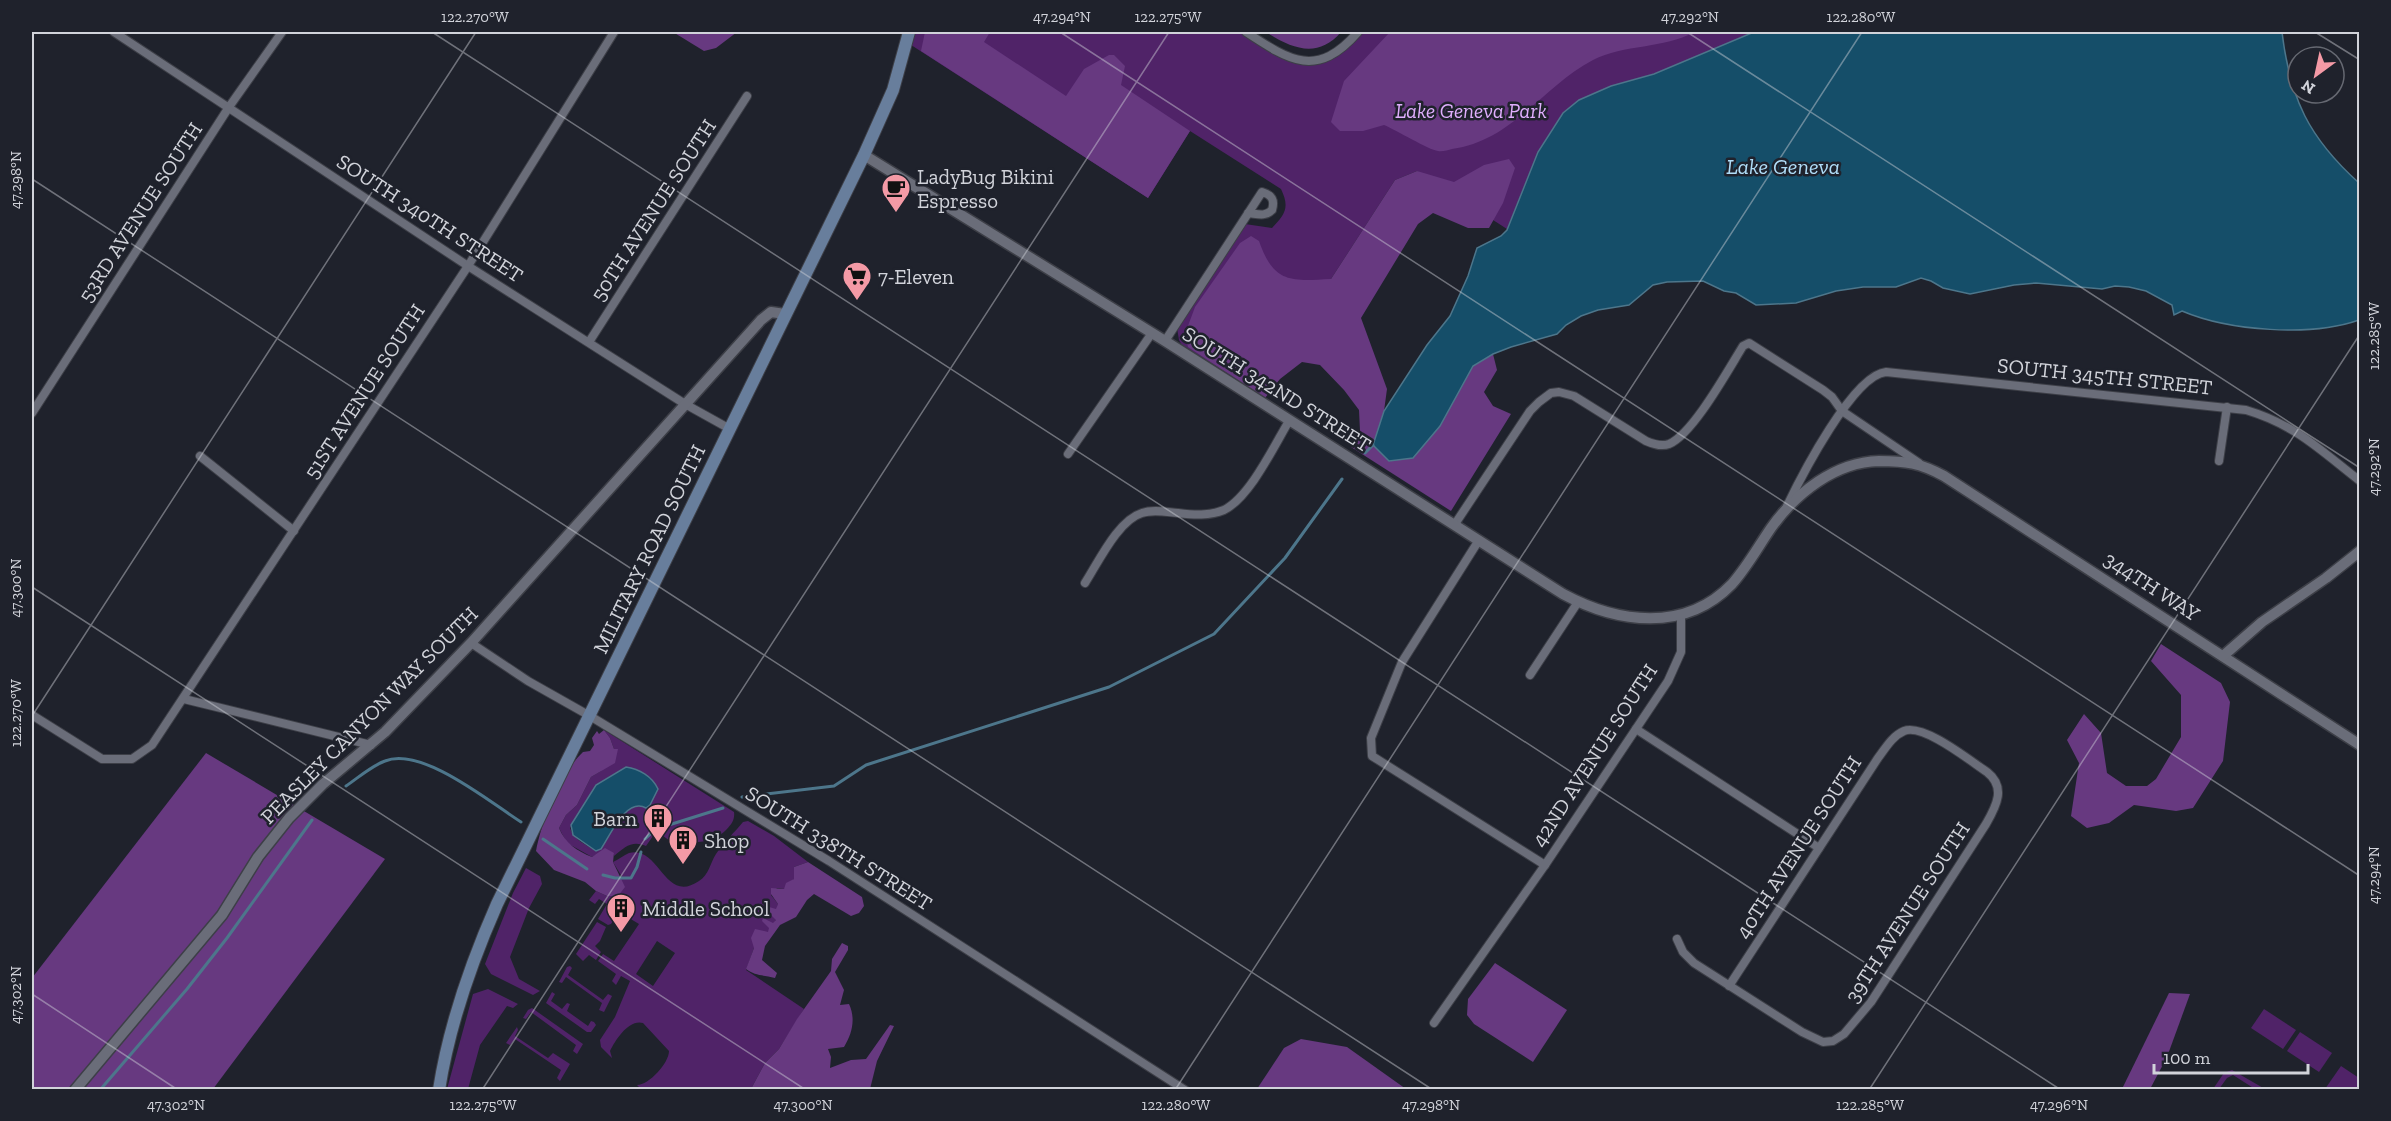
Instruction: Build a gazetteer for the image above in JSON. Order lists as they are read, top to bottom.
{
  "streets": {
    "main road": ["MILITARY ROAD SOUTH"],
    "street": [
      "50TH AVENUE SOUTH",
      "53RD AVENUE SOUTH",
      "SOUTH 340TH STREET",
      "SOUTH 345TH STREET",
      "SOUTH 342ND STREET",
      "51ST AVENUE SOUTH",
      "344TH WAY",
      "PEASLEY CANYON WAY SOUTH",
      "42ND AVENUE SOUTH",
      "40TH AVENUE SOUTH",
      "SOUTH 338TH STREET",
      "39TH AVENUE SOUTH"
    ]
  },
  "crossings": [
    ["50TH AVENUE SOUTH", "SOUTH 340TH STREET"],
    ["53RD AVENUE SOUTH", "SOUTH 340TH STREET"],
    ["SOUTH 340TH STREET", "51ST AVENUE SOUTH"],
    ["SOUTH 340TH STREET", "MILITARY ROAD SOUTH"],
    ["SOUTH 340TH STREET", "PEASLEY CANYON WAY SOUTH"],
    ["SOUTH 342ND STREET", "MILITARY ROAD SOUTH"],
    ["SOUTH 342ND STREET", "42ND AVENUE SOUTH"],
    ["MILITARY ROAD SOUTH", "PEASLEY CANYON WAY SOUTH"],
    ["MILITARY ROAD SOUTH", "SOUTH 338TH STREET"],
    ["PEASLEY CANYON WAY SOUTH", "SOUTH 338TH STREET"],
    ["40TH AVENUE SOUTH", "39TH AVENUE SOUTH"]
  ],
  "water": ["Lake Geneva"],
  "parks": ["Lake Geneva Park"],
  "places": {
    "cafe": ["LadyBug Bikini Espresso"],
    "supermarket": ["7-Eleven"],
    "building": ["Barn", "Shop", "Middle School"]
  },
  "scale_bar": "100 m",
  "north": "bottom left",
  "coordinates": [
    "122.270°W",
    "47.294°N",
    "122.275°W",
    "47.292°N",
    "122.280°W",
    "47.298°N",
    "122.285°W",
    "47.300°N",
    "47.302°N",
    "47.296°N"
  ]
}
